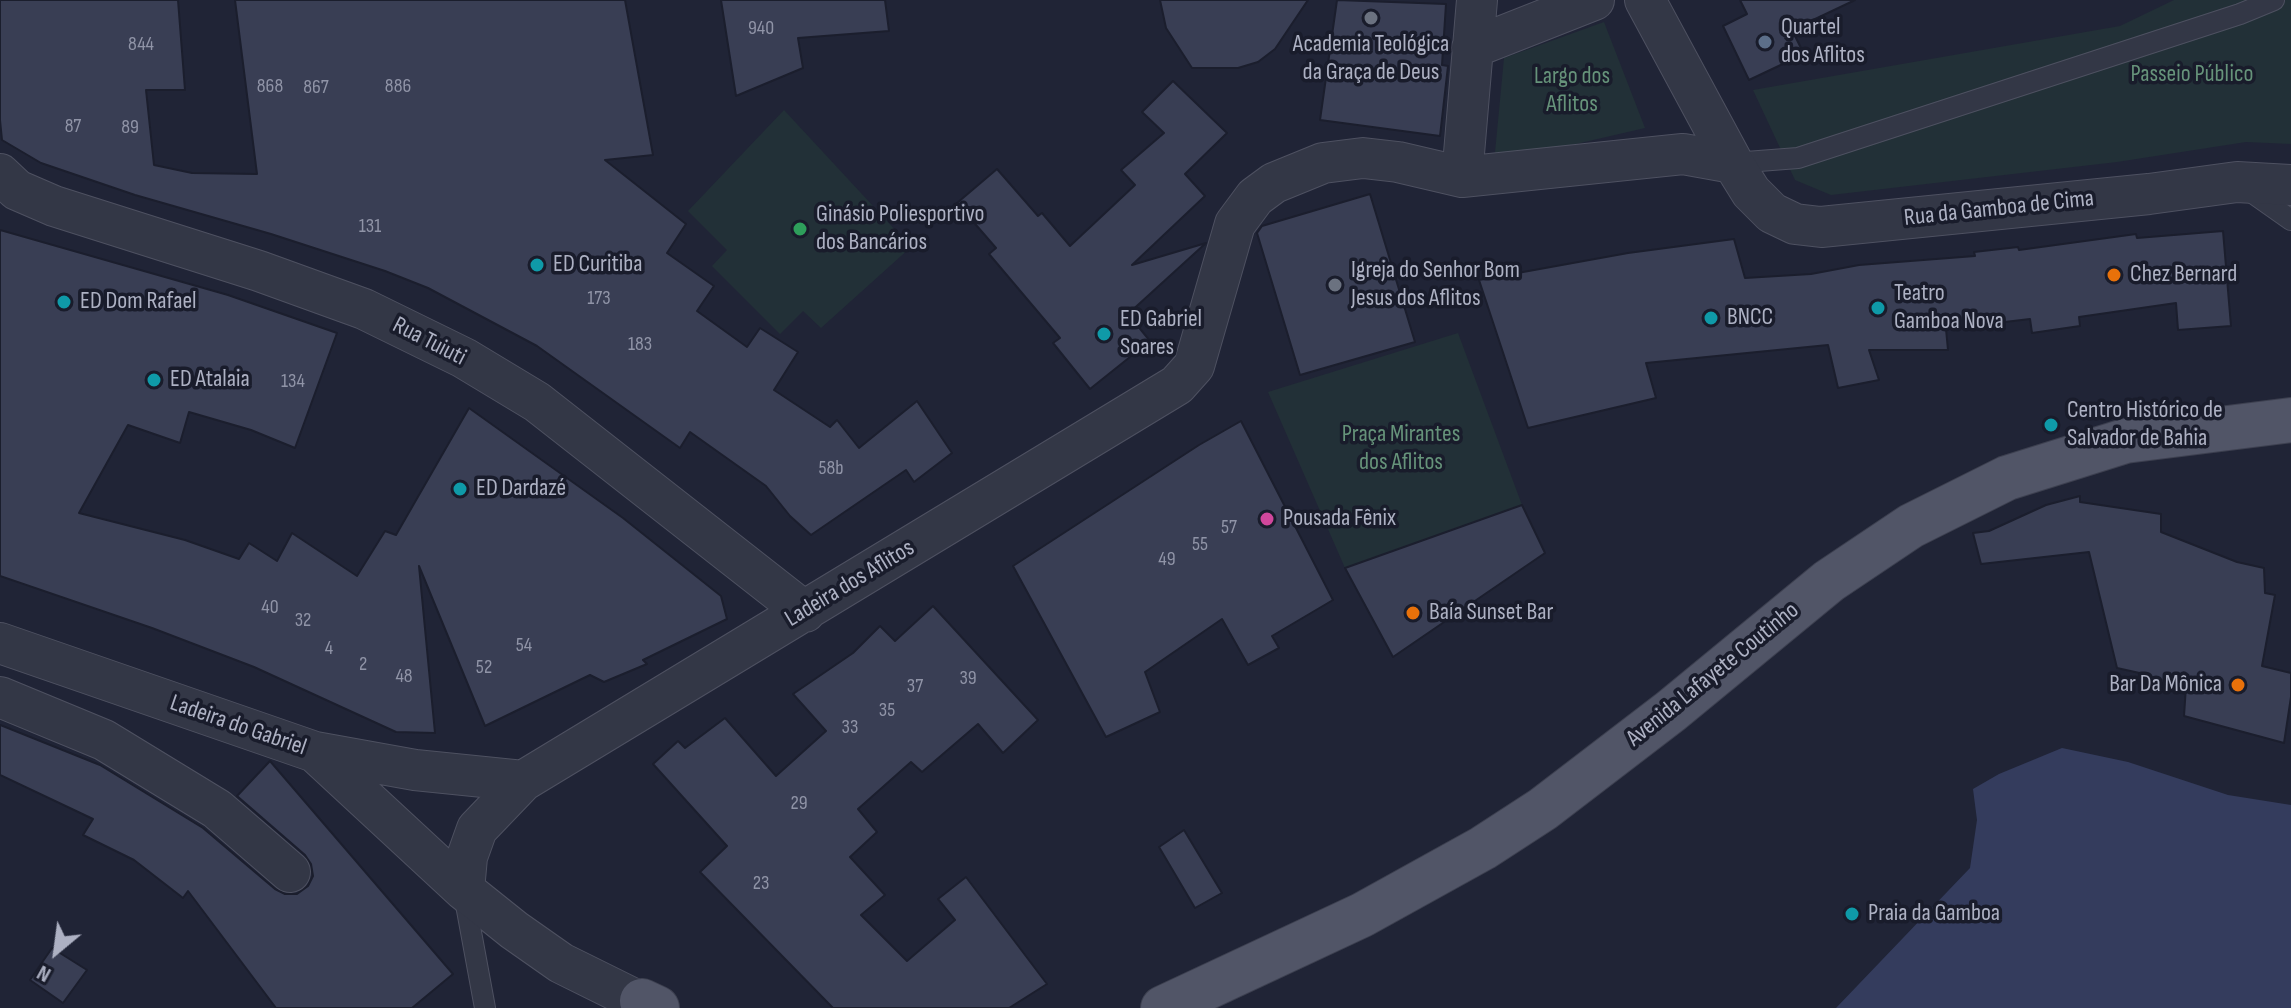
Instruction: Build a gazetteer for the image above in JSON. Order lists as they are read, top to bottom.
{
  "streets": {
    "main road": ["Avenida Lafayete Coutinho"],
    "street": [
      "Rua da Gamboa de Cima",
      "Rua Tuiuti",
      "Ladeira dos Aflitos",
      "Ladeira do Gabriel"
    ]
  },
  "crossings": [
    ["Rua Tuiuti", "Ladeira dos Aflitos"],
    ["Ladeira dos Aflitos", "Ladeira do Gabriel"]
  ],
  "parks": ["Passeio Público", "Largo dos Aflitos", "Praça Mirantes dos Aflitos"],
  "places": [
    "Academia Teológica da Graça de Deus",
    "Quartel dos Aflitos",
    "Ginásio Poliesportivo dos Bancários",
    "ED Curitiba",
    "Chez Bernard",
    "Igreja do Senhor Bom Jesus dos Aflitos",
    "ED Dom Rafael",
    "Teatro Gamboa Nova",
    "BNCC",
    "ED Gabriel Soares",
    "ED Atalaia",
    "Centro Histórico de Salvador de Bahia",
    "ED Dardazé",
    "Pousada Fênix",
    "Baía Sunset Bar",
    "Bar Da Mônica",
    "Praia da Gamboa"
  ],
  "house_numbers": [
    "940",
    "844",
    "868",
    "886",
    "867",
    "87",
    "89",
    "131",
    "173",
    "183",
    "134",
    "58b",
    "57",
    "55",
    "49",
    "40",
    "32",
    "54",
    "4",
    "2",
    "52",
    "48",
    "39",
    "37",
    "35",
    "33",
    "29",
    "23"
  ],
  "north": "bottom left"
}
